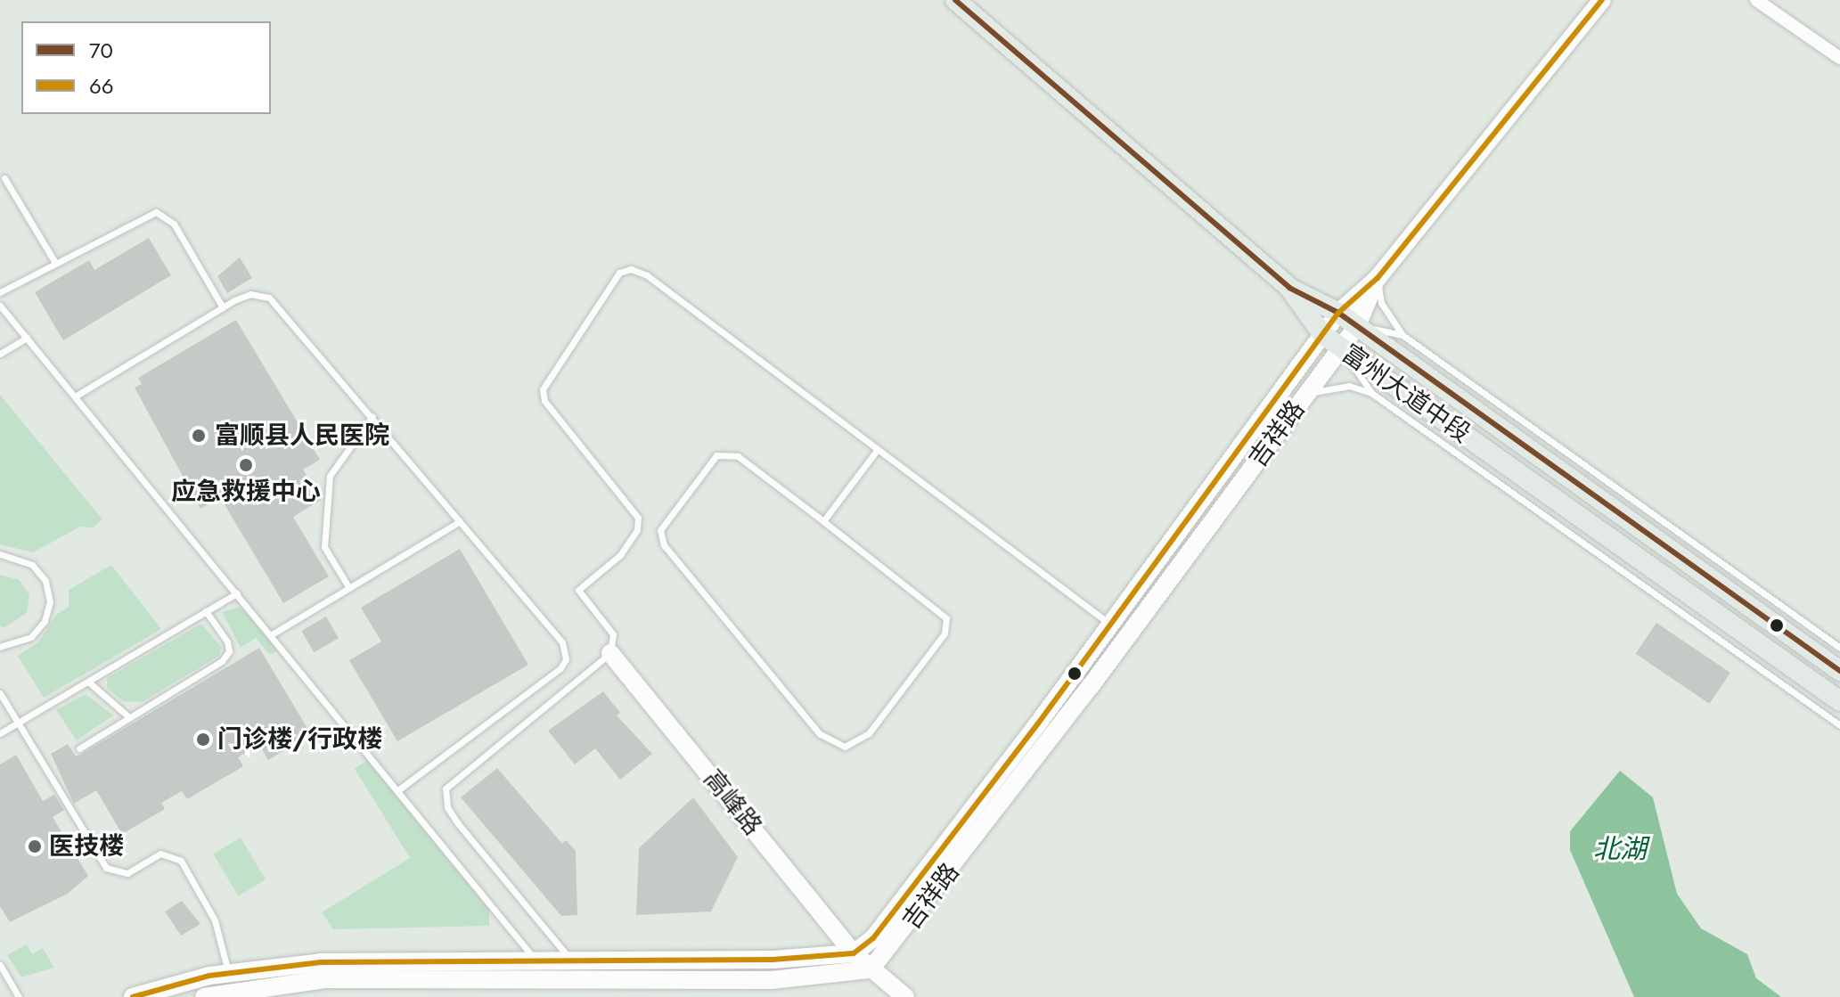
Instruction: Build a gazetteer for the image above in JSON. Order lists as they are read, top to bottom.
{
  "streets": {
    "main road": ["富州大道中段", "吉祥路", "高峰路"]
  },
  "crossings": [
    ["富州大道中段", "吉祥路"],
    ["吉祥路", "高峰路"]
  ],
  "water": ["北湖"],
  "places": [
    "富顺县人民医院",
    "应急救援中心",
    "门诊楼/行政楼",
    "医技楼"
  ],
  "lines": ["transit line 70", "transit line 66"],
  "legend": ["70", "66"]
}
